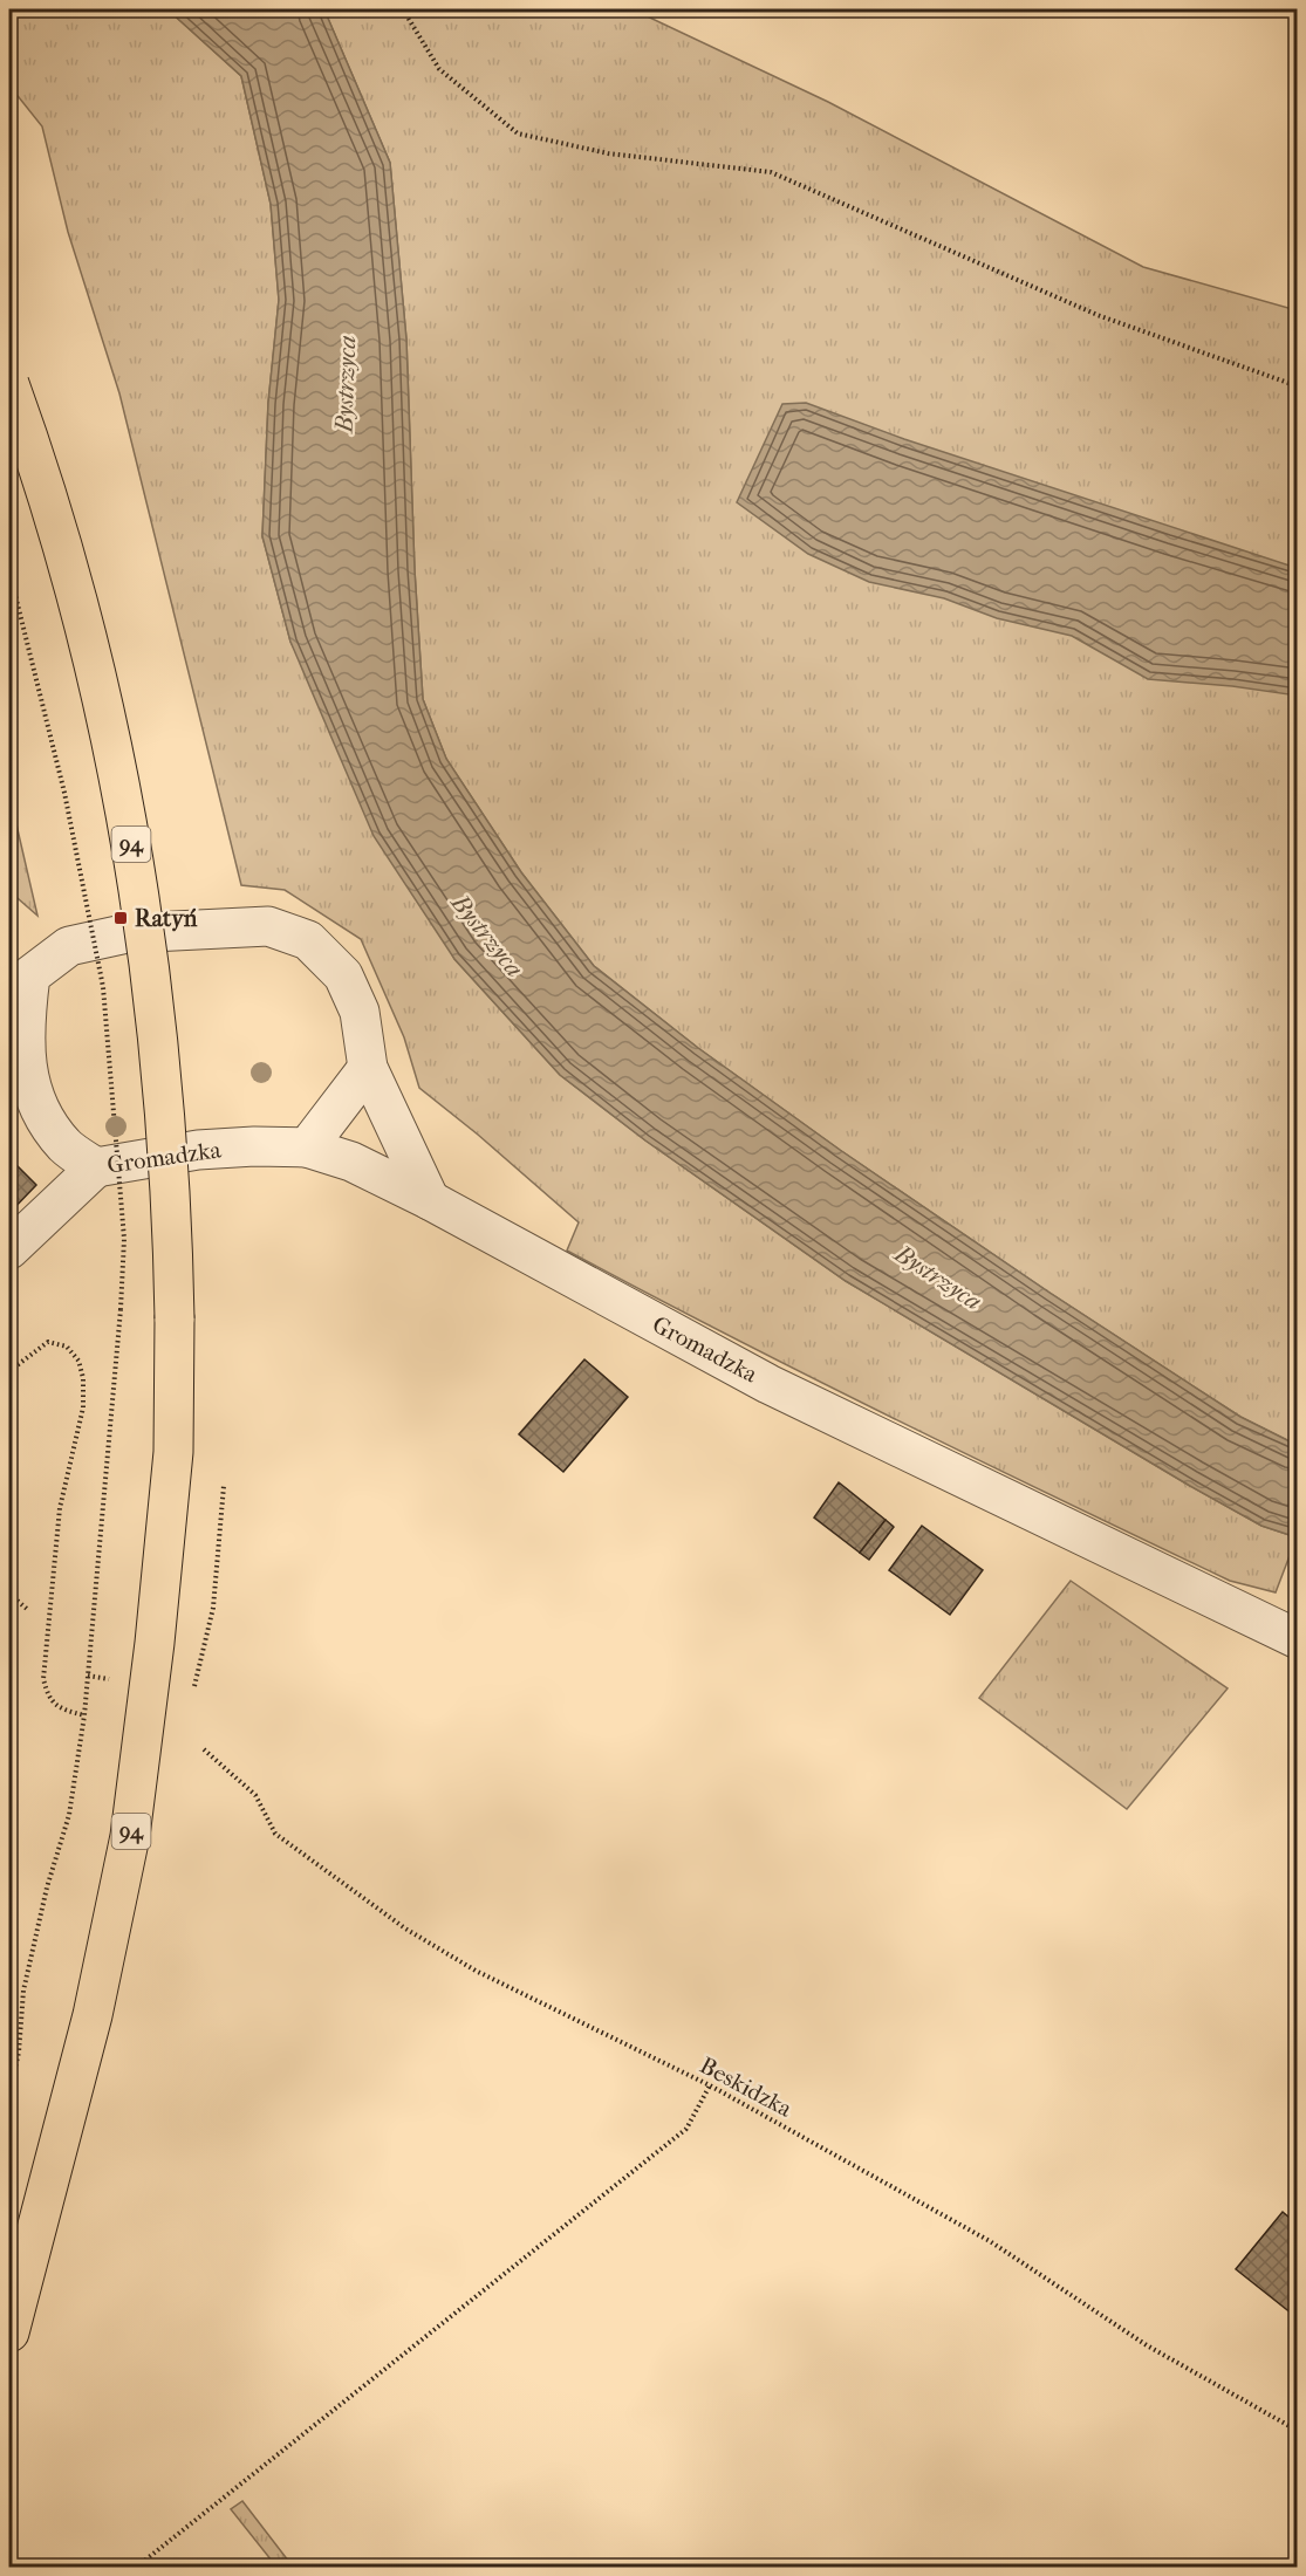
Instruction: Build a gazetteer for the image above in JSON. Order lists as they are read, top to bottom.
{
  "streets": {
    "main road": ["94"],
    "street": ["Gromadzka"],
    "path": ["Beskidzka"]
  },
  "water": ["Bystrzyca"],
  "places": {
    "transit": ["Ratyń"]
  }
}
